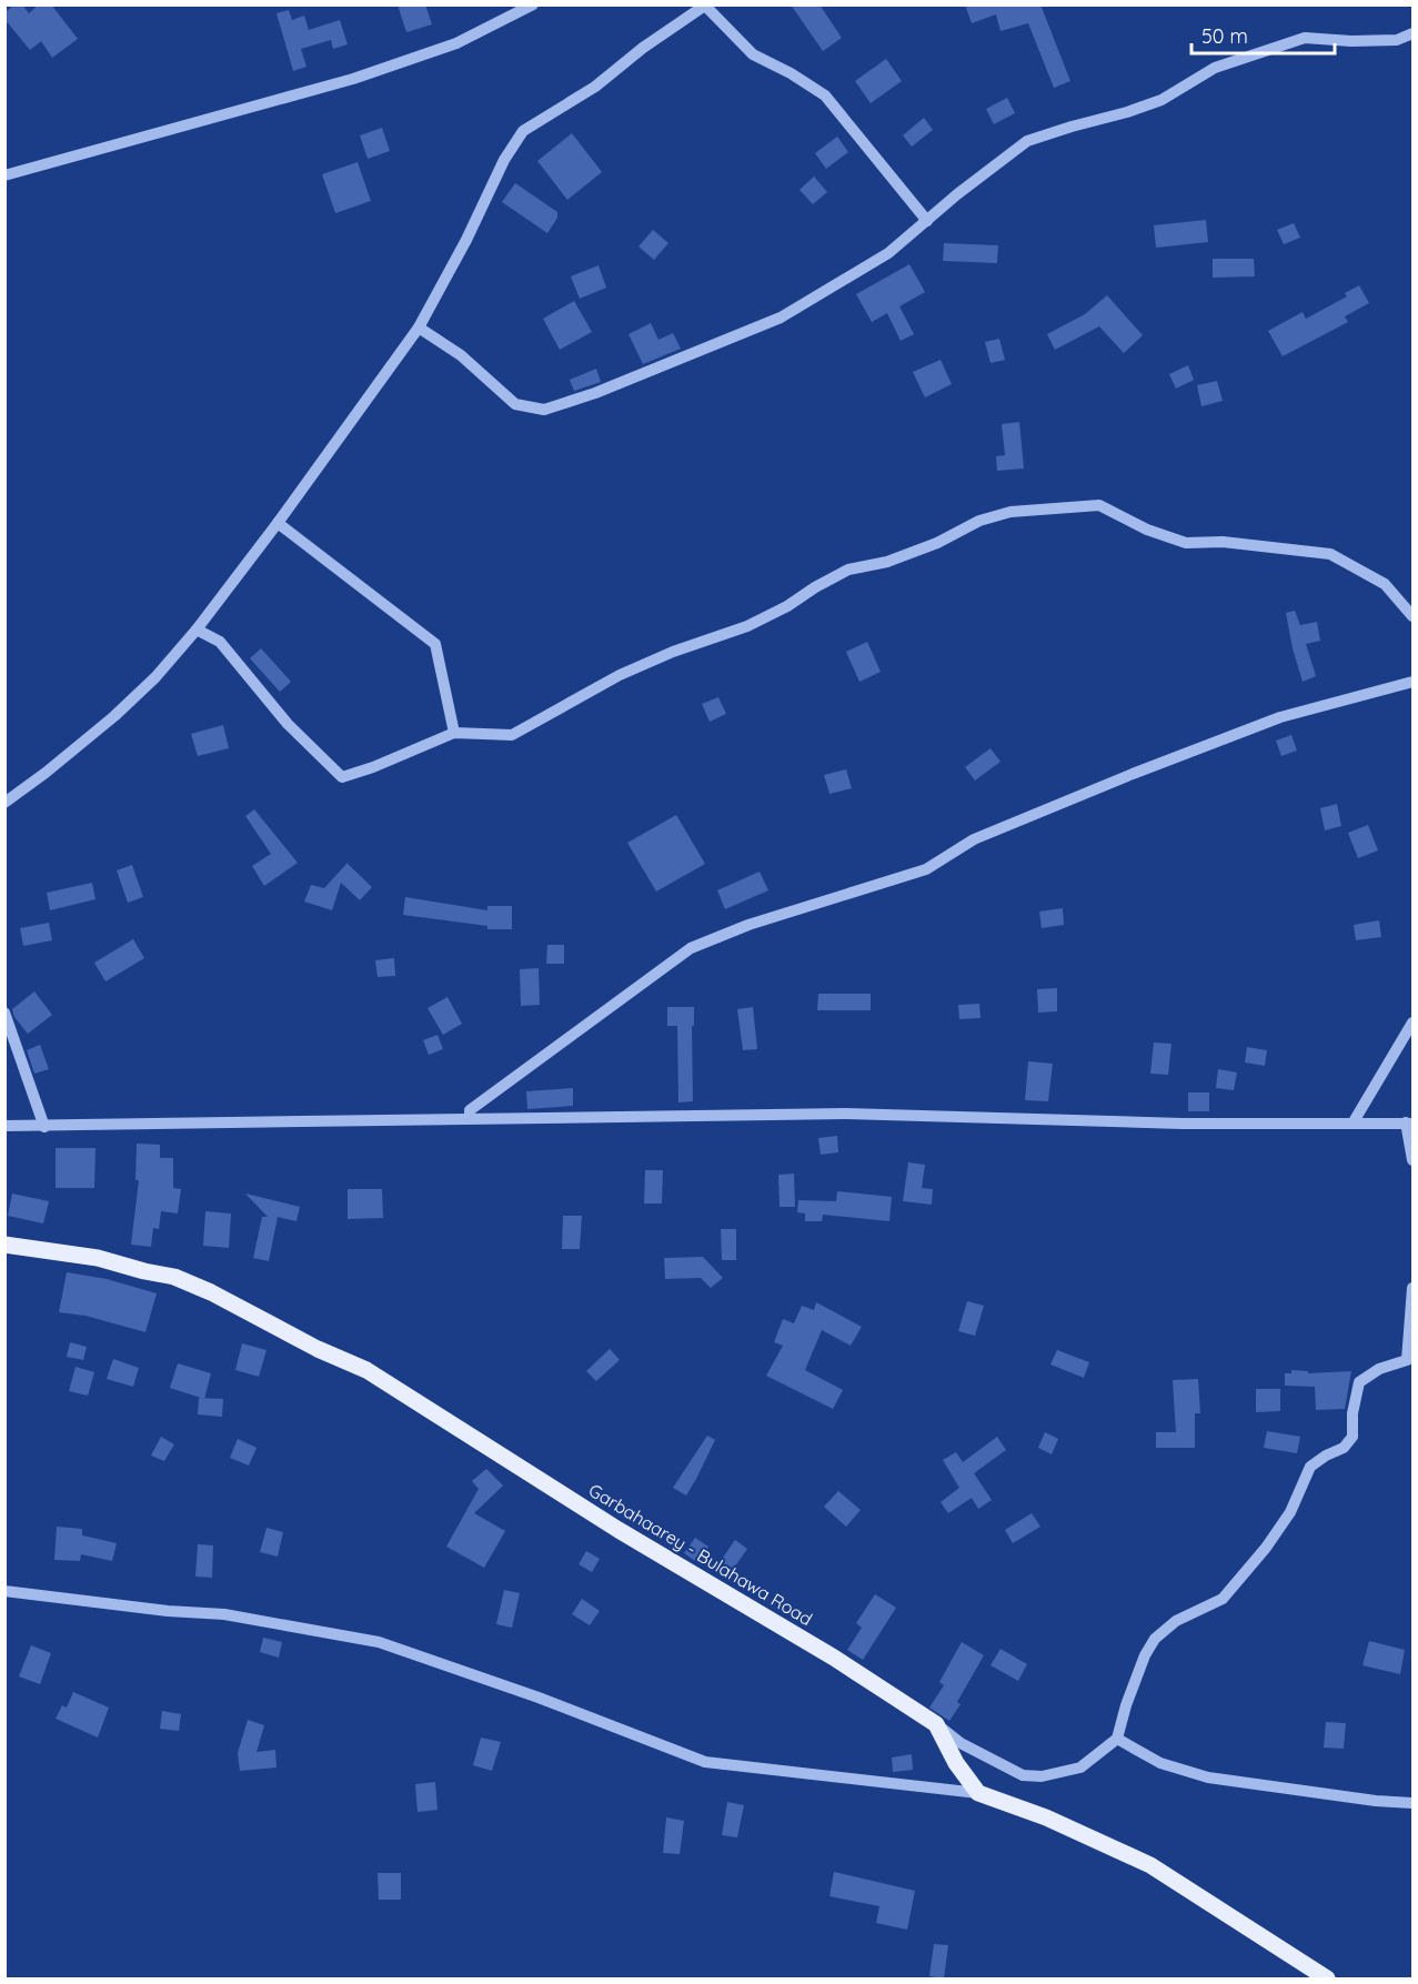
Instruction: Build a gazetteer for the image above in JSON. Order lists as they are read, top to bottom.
{
  "streets": {
    "main road": ["Garbahaarey - Bulahawa Road"]
  },
  "scale_bar": "50 m"
}
